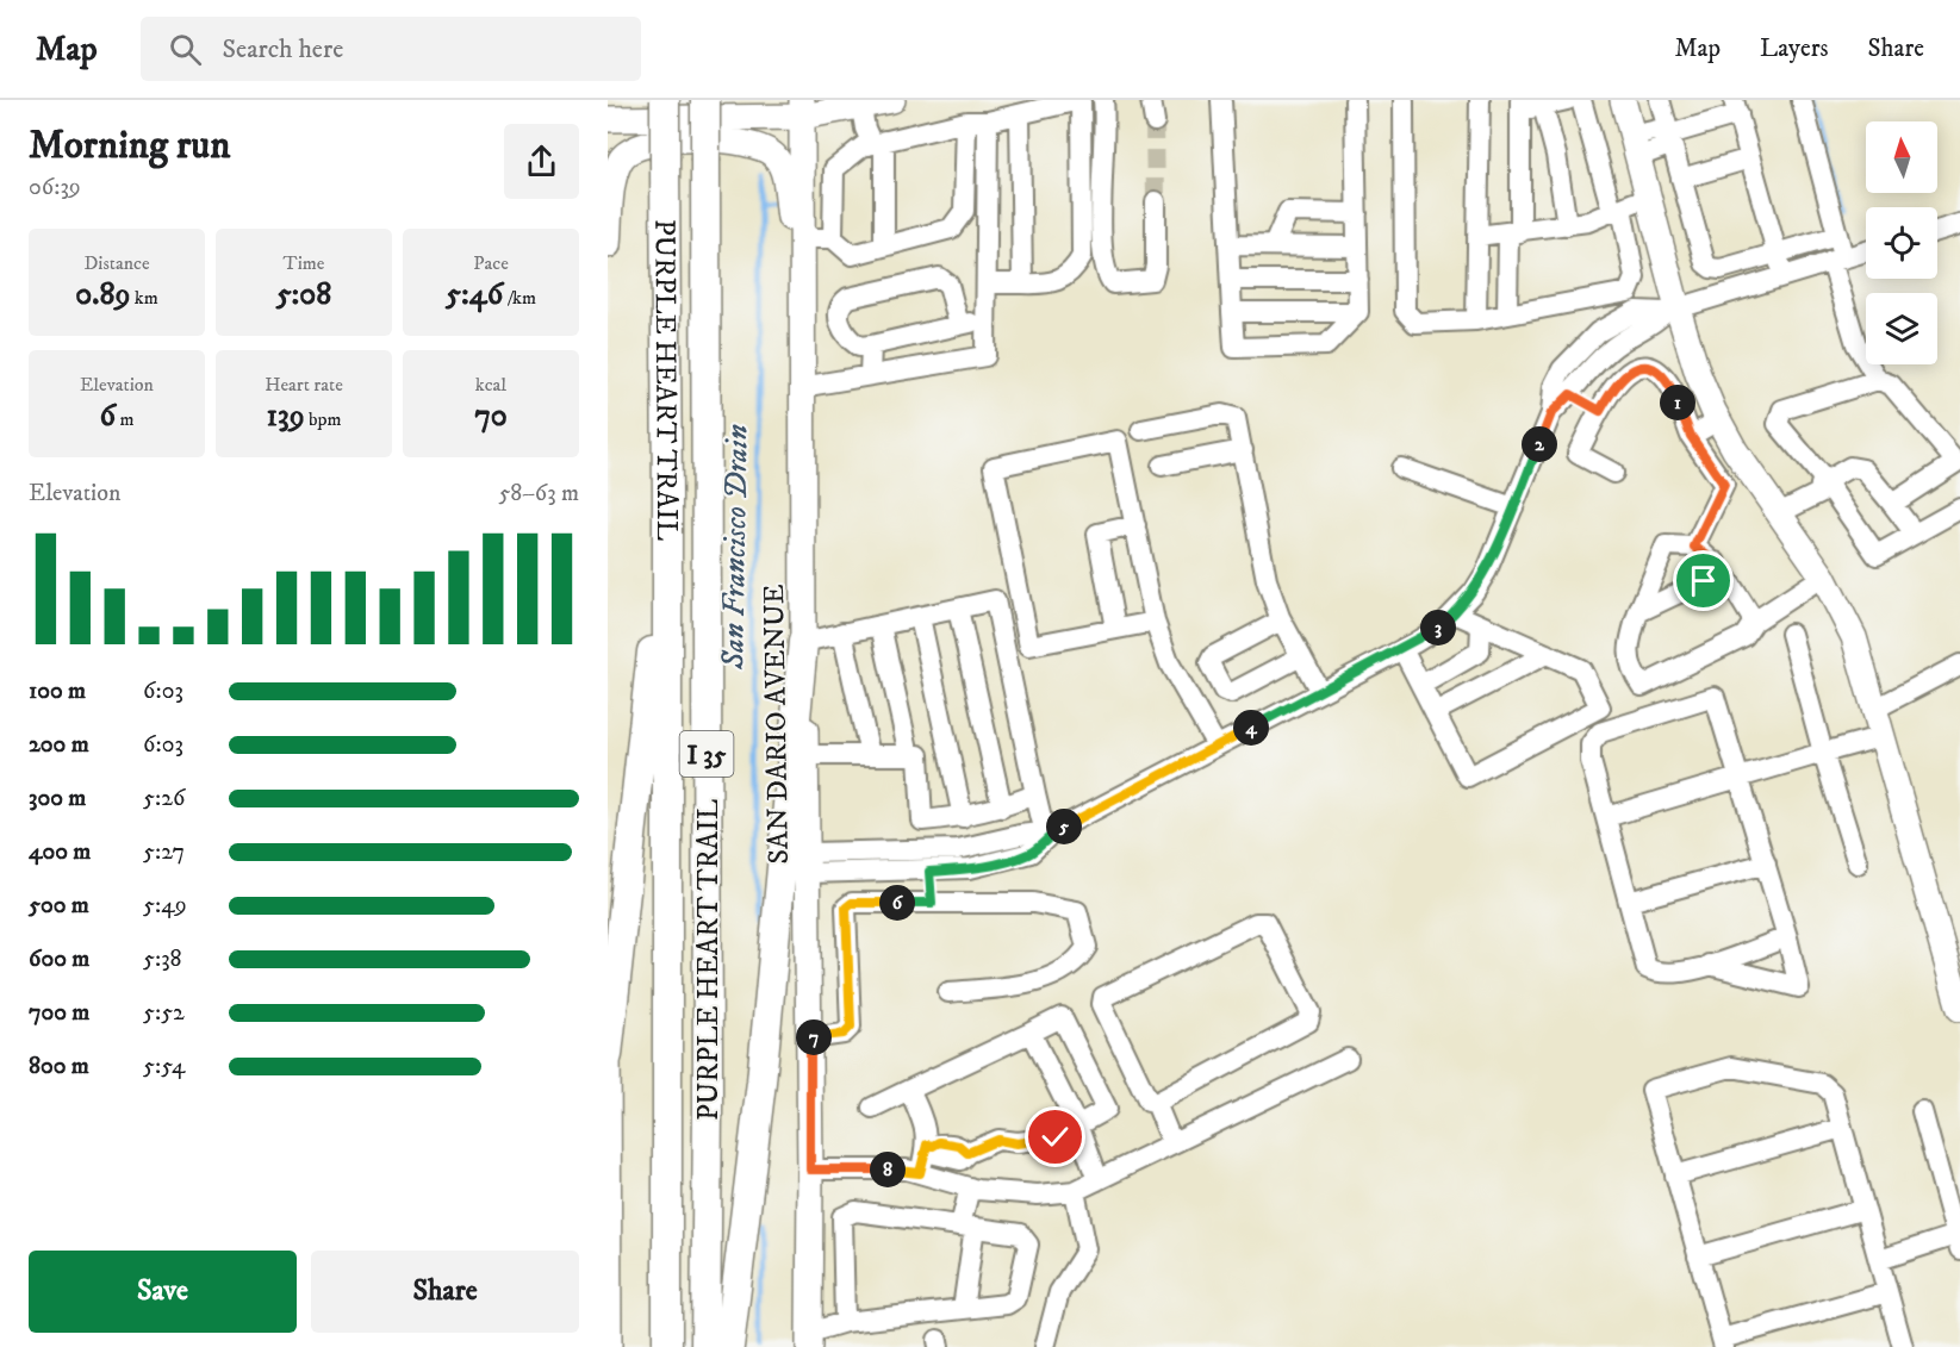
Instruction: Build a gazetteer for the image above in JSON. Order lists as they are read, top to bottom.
{
  "streets": {
    "highway": ["PURPLE HEART TRAIL", "I 35"],
    "main road": ["SAN DARIO AVENUE"]
  },
  "water": ["San Francisco Drain"],
  "north": "top",
  "page": {
    "header": "Map",
    "search": "Search here",
    "nav": ["Map", "Layers", "Share"],
    "heading": ["Morning run", "06:39"],
    "stats": [
      ["Distance", "0.89 km"],
      ["Time", "5:08"],
      ["Pace", "5:46 /km"],
      ["Elevation", "6 m"],
      ["Heart rate", "139 bpm"],
      ["kcal", "70"]
    ],
    "pins": [
      "1",
      "2",
      "3",
      "4",
      "5",
      "6",
      "7",
      "8"
    ],
    "chart": ["Elevation", "58–63 m"],
    "list": [
      {
        "name": "100 m",
        "note": "6:03"
      },
      {
        "name": "200 m",
        "note": "6:03"
      },
      {
        "name": "300 m",
        "note": "5:26"
      },
      {
        "name": "400 m",
        "note": "5:27"
      },
      {
        "name": "500 m",
        "note": "5:49"
      },
      {
        "name": "600 m",
        "note": "5:38"
      },
      {
        "name": "700 m",
        "note": "5:52"
      },
      {
        "name": "800 m",
        "note": "5:54"
      }
    ],
    "buttons": ["Save", "Share"]
  }
}
